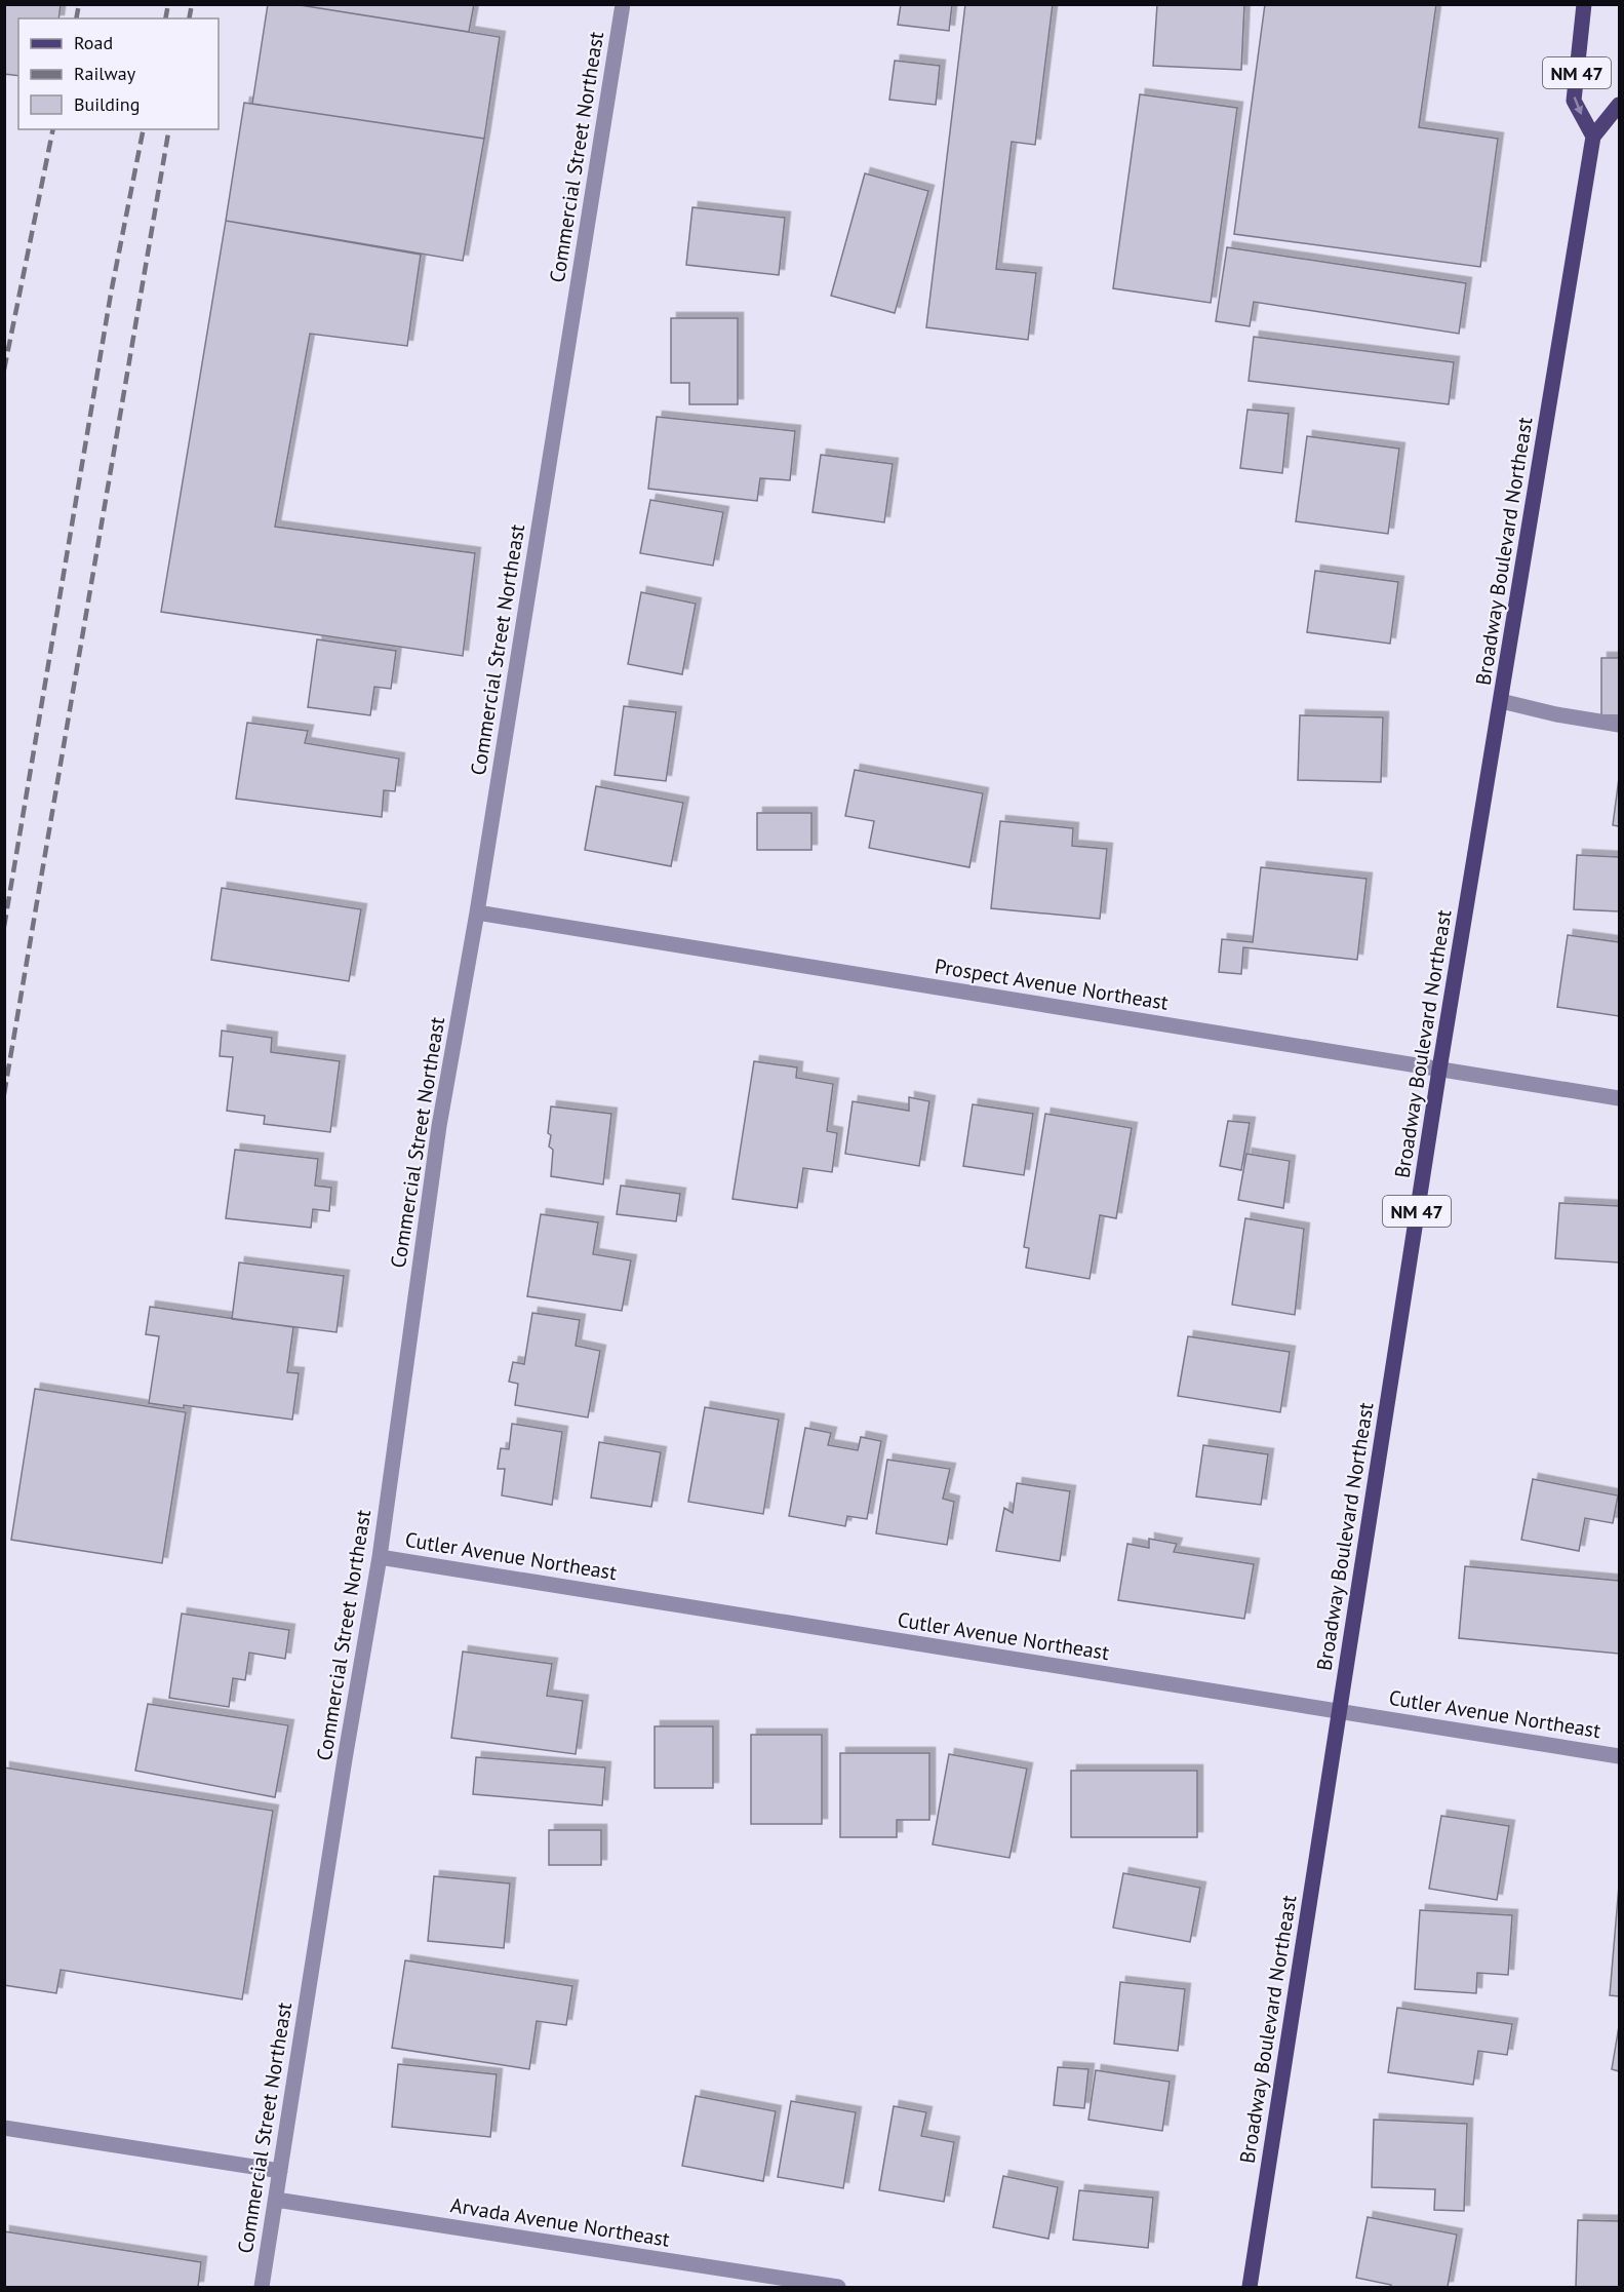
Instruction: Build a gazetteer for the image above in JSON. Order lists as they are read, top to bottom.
{
  "streets": {
    "main road": ["NM 47", "Broadway Boulevard Northeast"],
    "street": [
      "Commercial Street Northeast",
      "Prospect Avenue Northeast",
      "Cutler Avenue Northeast",
      "Arvada Avenue Northeast"
    ]
  },
  "crossings": [
    ["NM 47", "Broadway Boulevard Northeast"],
    ["Commercial Street Northeast", "Prospect Avenue Northeast"],
    ["Commercial Street Northeast", "Cutler Avenue Northeast"],
    ["Commercial Street Northeast", "Arvada Avenue Northeast"],
    ["Broadway Boulevard Northeast", "Prospect Avenue Northeast"],
    ["Broadway Boulevard Northeast", "Cutler Avenue Northeast"]
  ],
  "legend": ["Road", "Railway", "Building"]
}
